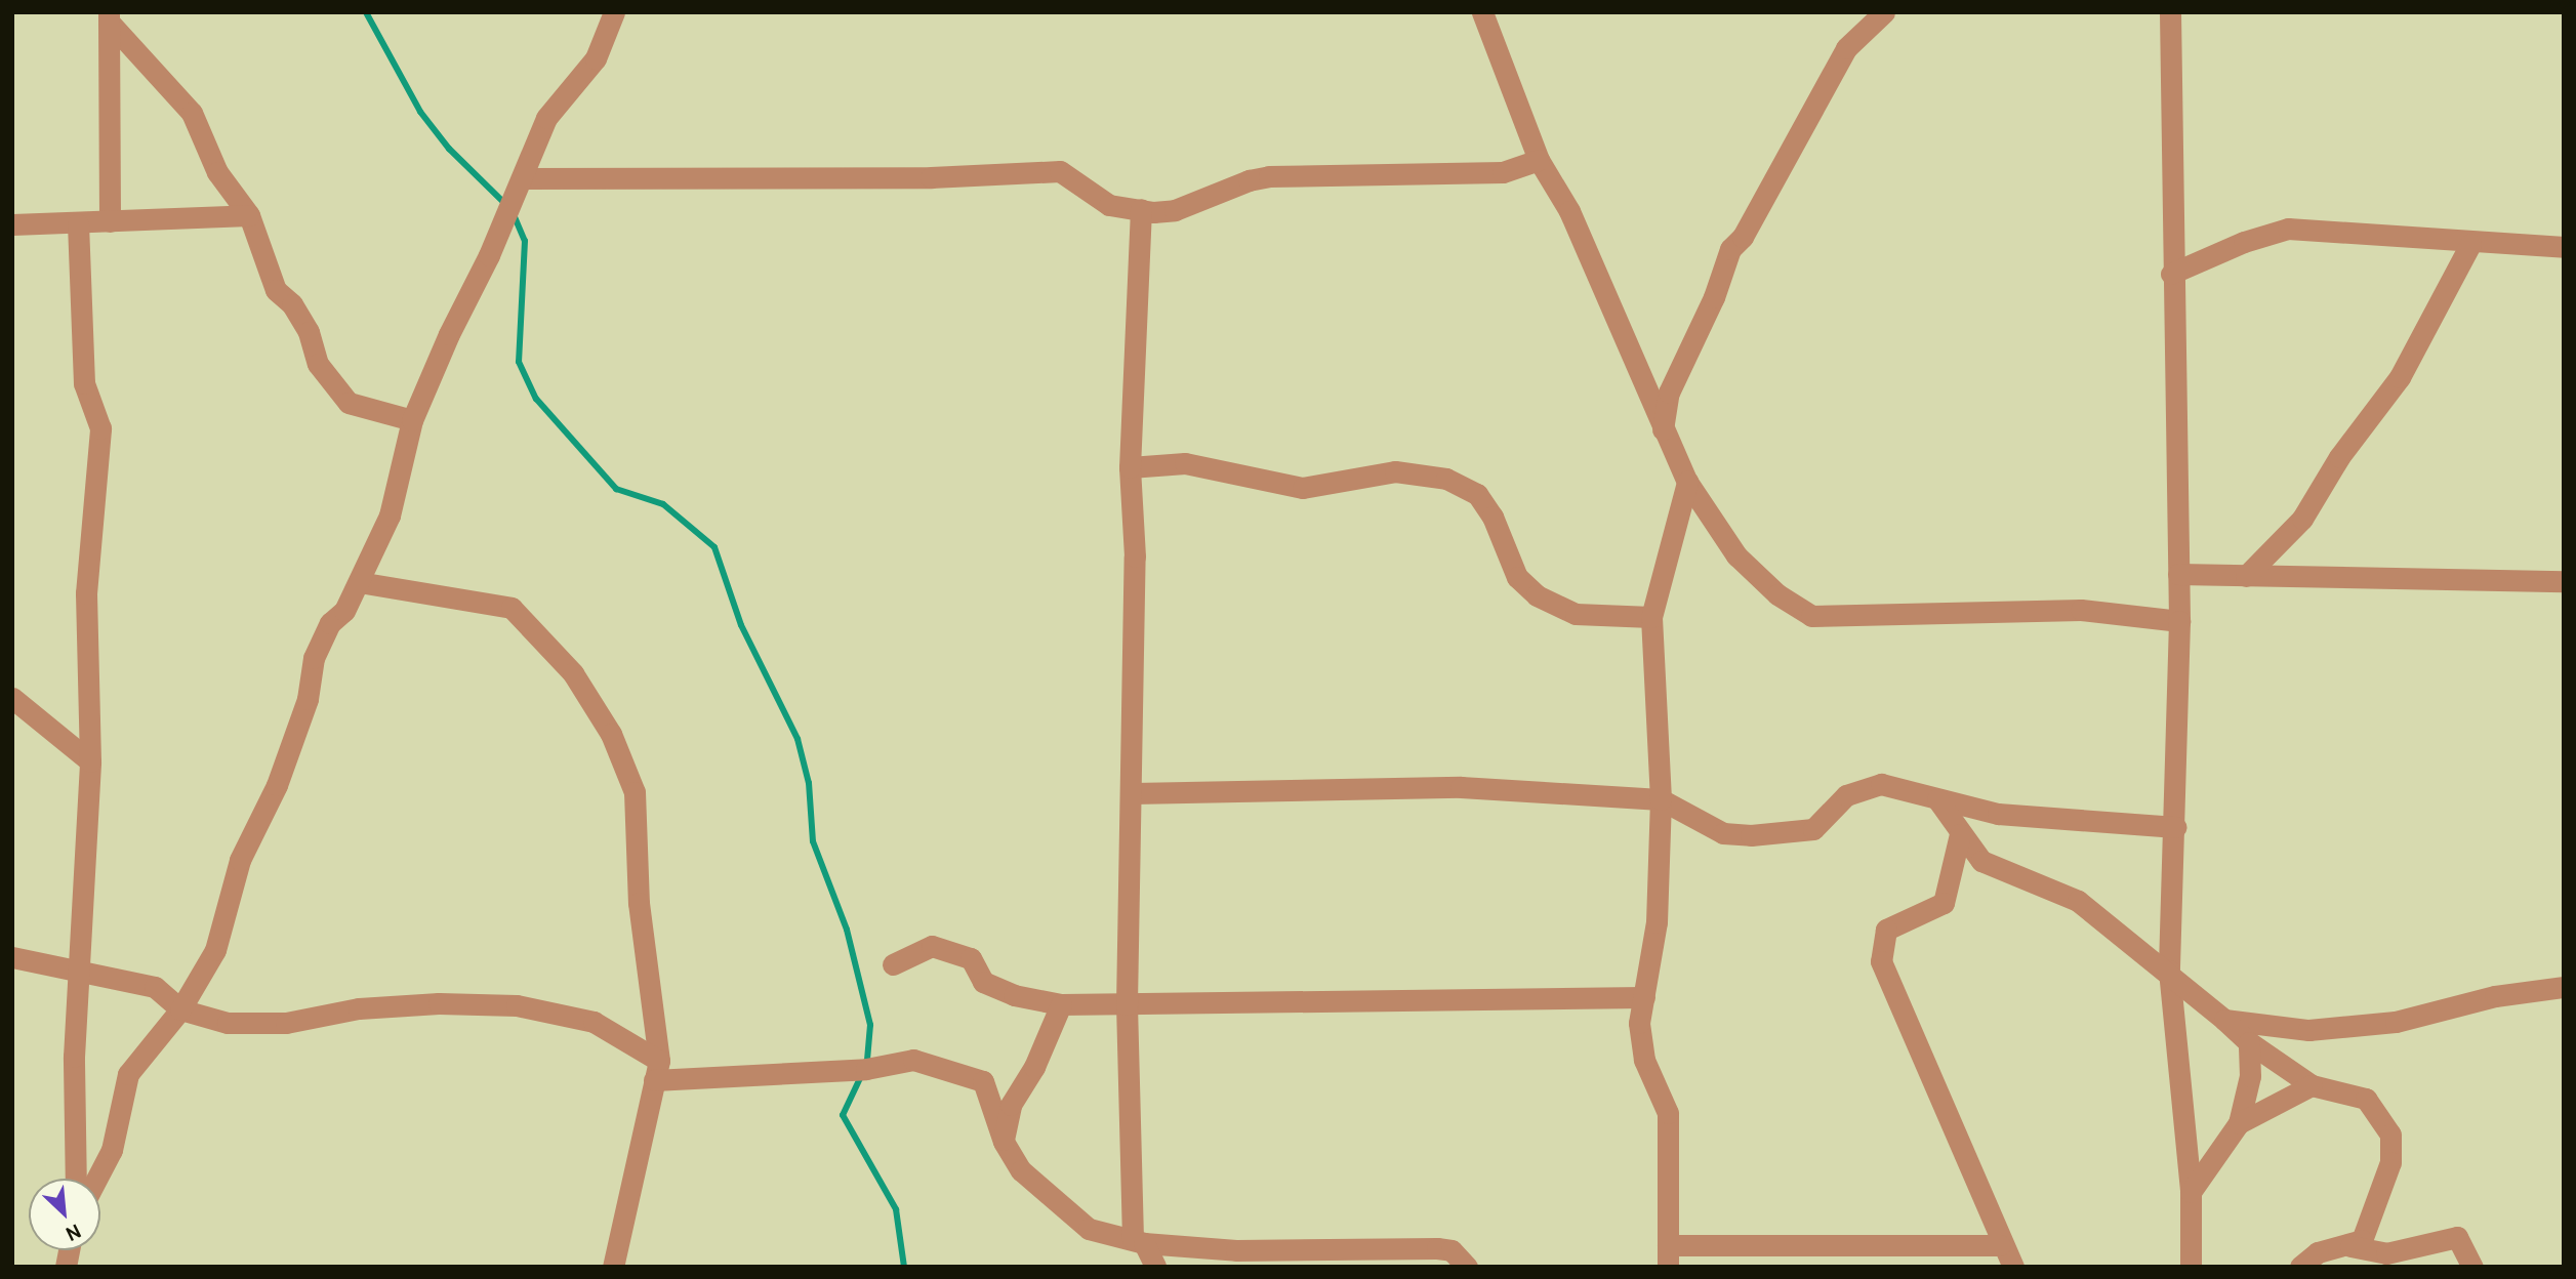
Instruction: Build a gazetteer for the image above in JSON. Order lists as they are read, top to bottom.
{
  "north": "bottom right"
}
